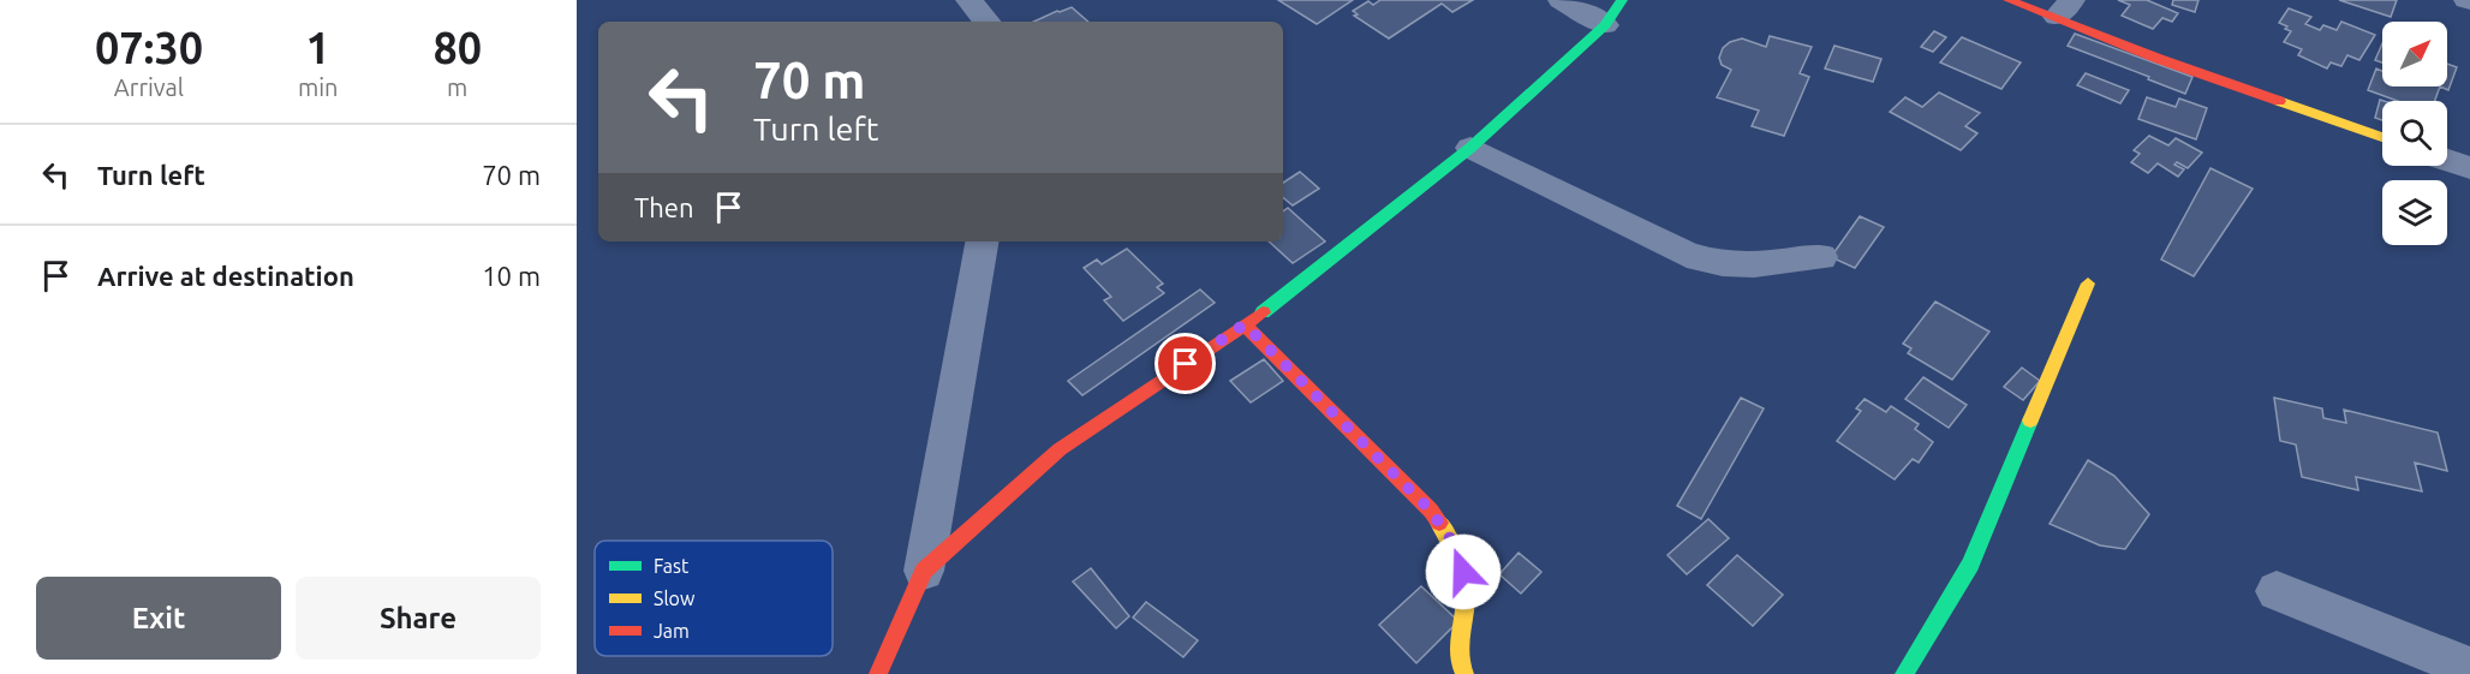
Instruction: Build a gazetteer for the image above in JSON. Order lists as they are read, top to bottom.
{
  "legend": ["Fast", "Slow", "Jam"],
  "north": "top right",
  "page": {
    "eta": [
      "07:30",
      "Arrival",
      "1",
      "min",
      "80",
      "m"
    ],
    "turn": ["70 m", "Turn left"],
    "list": [
      {
        "name": "Turn left",
        "value": "70 m"
      },
      {
        "name": "Arrive at destination",
        "value": "10 m"
      }
    ],
    "then": "Then",
    "buttons": ["Exit", "Share"]
  }
}
